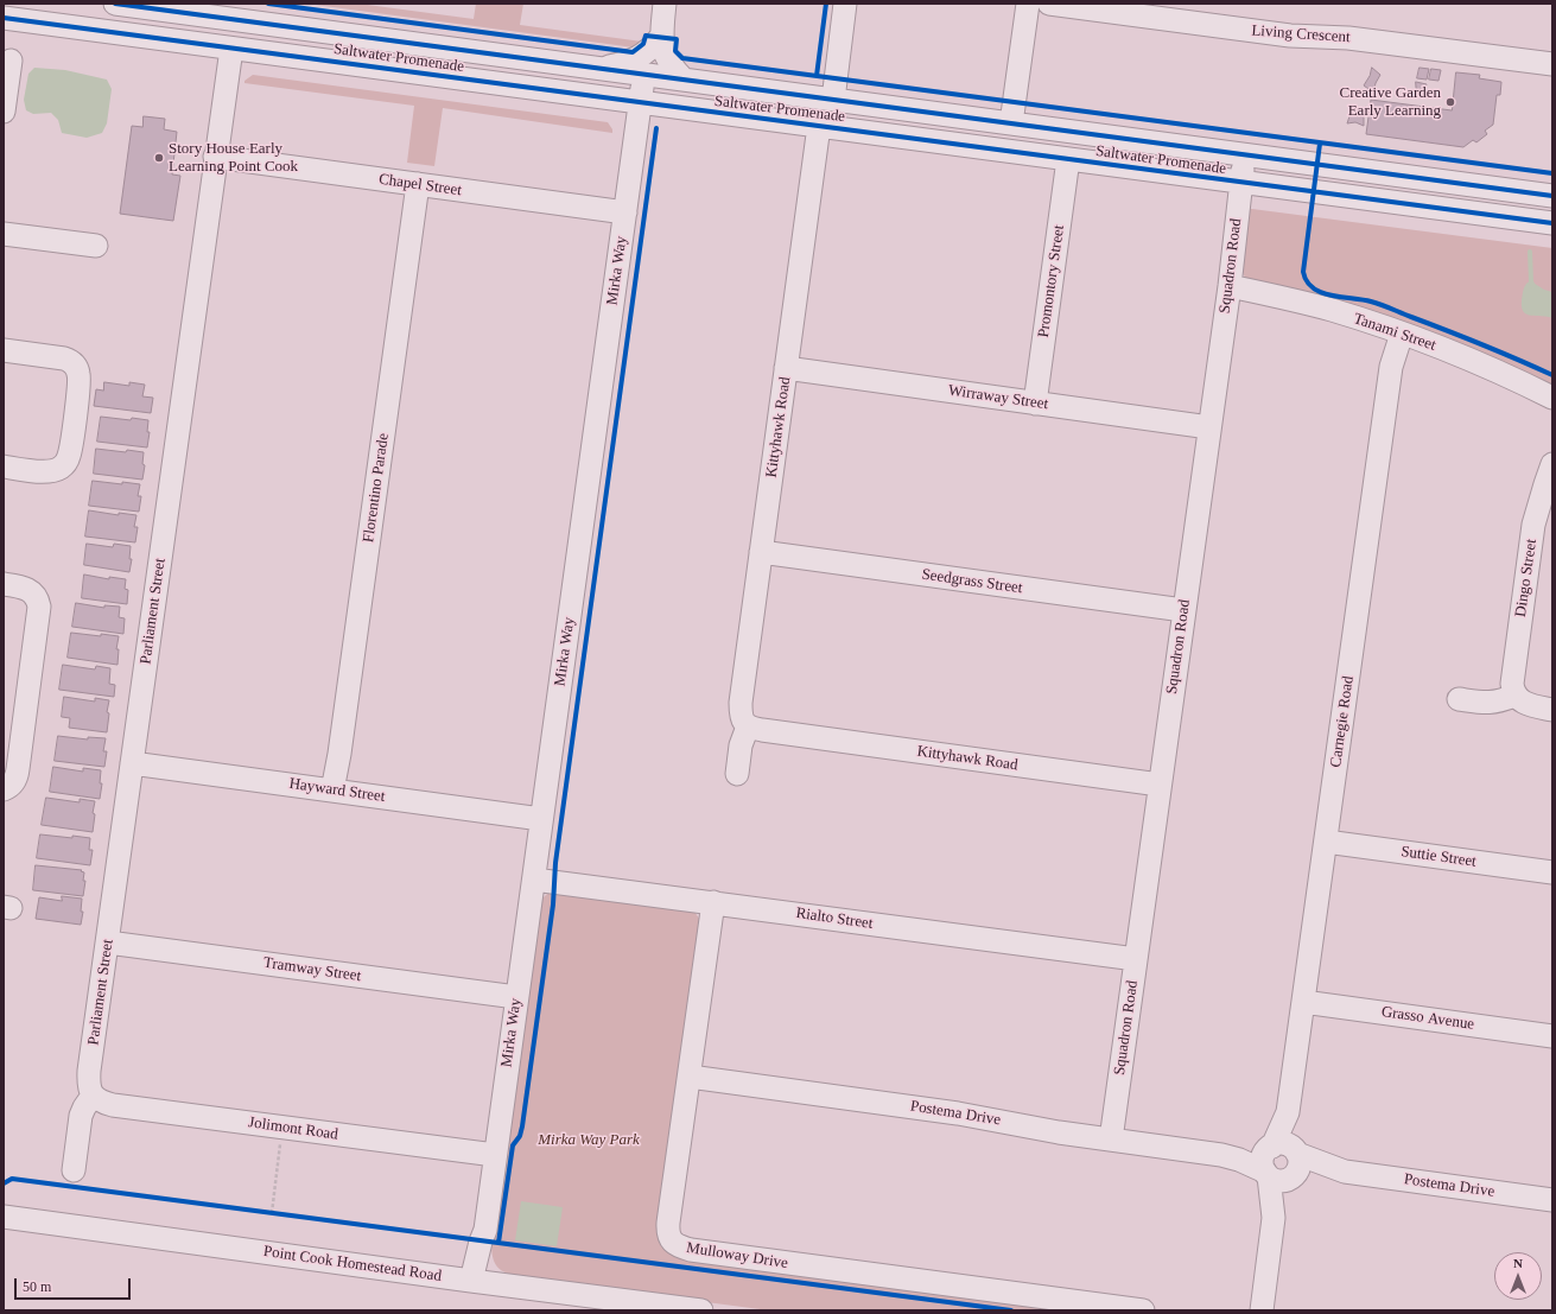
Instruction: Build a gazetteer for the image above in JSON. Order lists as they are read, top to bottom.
{
  "streets": {
    "street": [
      "Living Crescent",
      "Saltwater Promenade",
      "Chapel Street",
      "Squadron Road",
      "Mirka Way",
      "Promontory Street",
      "Tanami Street",
      "Wirraway Street",
      "Kittyhawk Road",
      "Florentino Parade",
      "Dingo Street",
      "Seedgrass Street",
      "Parliament Street",
      "Carnegie Road",
      "Hayward Street",
      "Suttie Street",
      "Rialto Street",
      "Tramway Street",
      "Grasso Avenue",
      "Postema Drive",
      "Jolimont Road",
      "Mulloway Drive",
      "Point Cook Homestead Road"
    ]
  },
  "crossings": [
    ["Saltwater Promenade", "Squadron Road"],
    ["Saltwater Promenade", "Mirka Way"],
    ["Saltwater Promenade", "Promontory Street"],
    ["Saltwater Promenade", "Kittyhawk Road"],
    ["Saltwater Promenade", "Parliament Street"],
    ["Chapel Street", "Mirka Way"],
    ["Chapel Street", "Florentino Parade"],
    ["Chapel Street", "Parliament Street"],
    ["Squadron Road", "Tanami Street"],
    ["Squadron Road", "Wirraway Street"],
    ["Squadron Road", "Kittyhawk Road"],
    ["Squadron Road", "Seedgrass Street"],
    ["Squadron Road", "Rialto Street"],
    ["Squadron Road", "Postema Drive"],
    ["Mirka Way", "Hayward Street"],
    ["Mirka Way", "Rialto Street"],
    ["Mirka Way", "Tramway Street"],
    ["Mirka Way", "Jolimont Road"],
    ["Mirka Way", "Point Cook Homestead Road"],
    ["Promontory Street", "Wirraway Street"],
    ["Tanami Street", "Carnegie Road"],
    ["Wirraway Street", "Kittyhawk Road"],
    ["Kittyhawk Road", "Seedgrass Street"],
    ["Florentino Parade", "Hayward Street"],
    ["Parliament Street", "Hayward Street"],
    ["Parliament Street", "Tramway Street"],
    ["Parliament Street", "Jolimont Road"],
    ["Carnegie Road", "Suttie Street"],
    ["Carnegie Road", "Grasso Avenue"],
    ["Carnegie Road", "Postema Drive"],
    ["Rialto Street", "Mulloway Drive"],
    ["Postema Drive", "Mulloway Drive"]
  ],
  "parks": ["Mirka Way Park"],
  "places": ["Creative Garden Early Learning", "Story House Early Learning Point Cook"],
  "scale_bar": "50 m",
  "north": "top"
}
